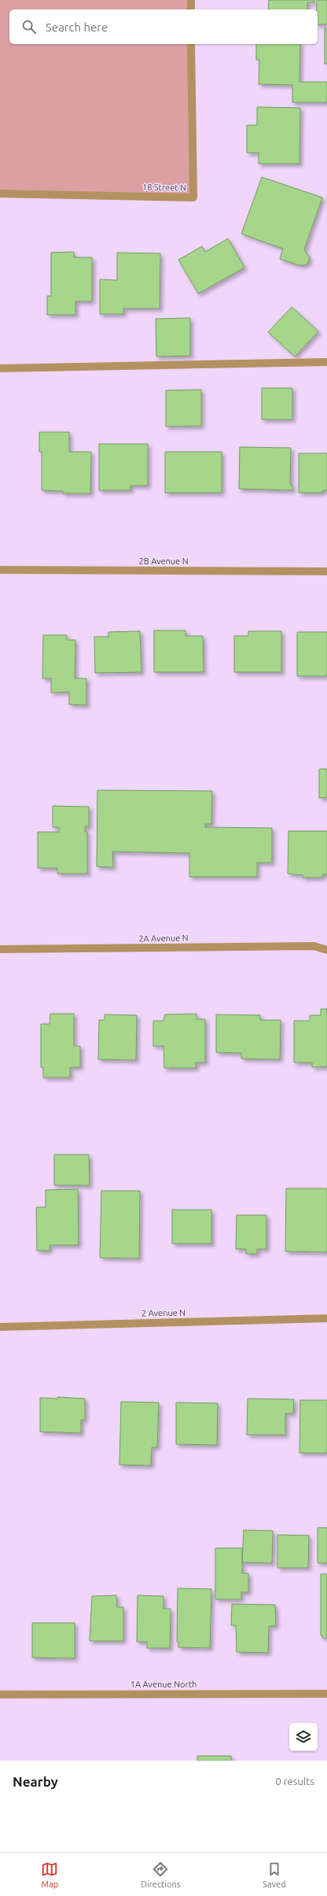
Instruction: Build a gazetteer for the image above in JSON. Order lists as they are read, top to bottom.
{
  "streets": {
    "street": [
      "18 Street N",
      "2B Avenue N",
      "2A Avenue N",
      "2 Avenue N",
      "1A Avenue North"
    ]
  },
  "page": {
    "search": "Search here",
    "heading": ["Nearby", "0 results"],
    "nav": ["Map", "Directions", "Saved"]
  }
}
